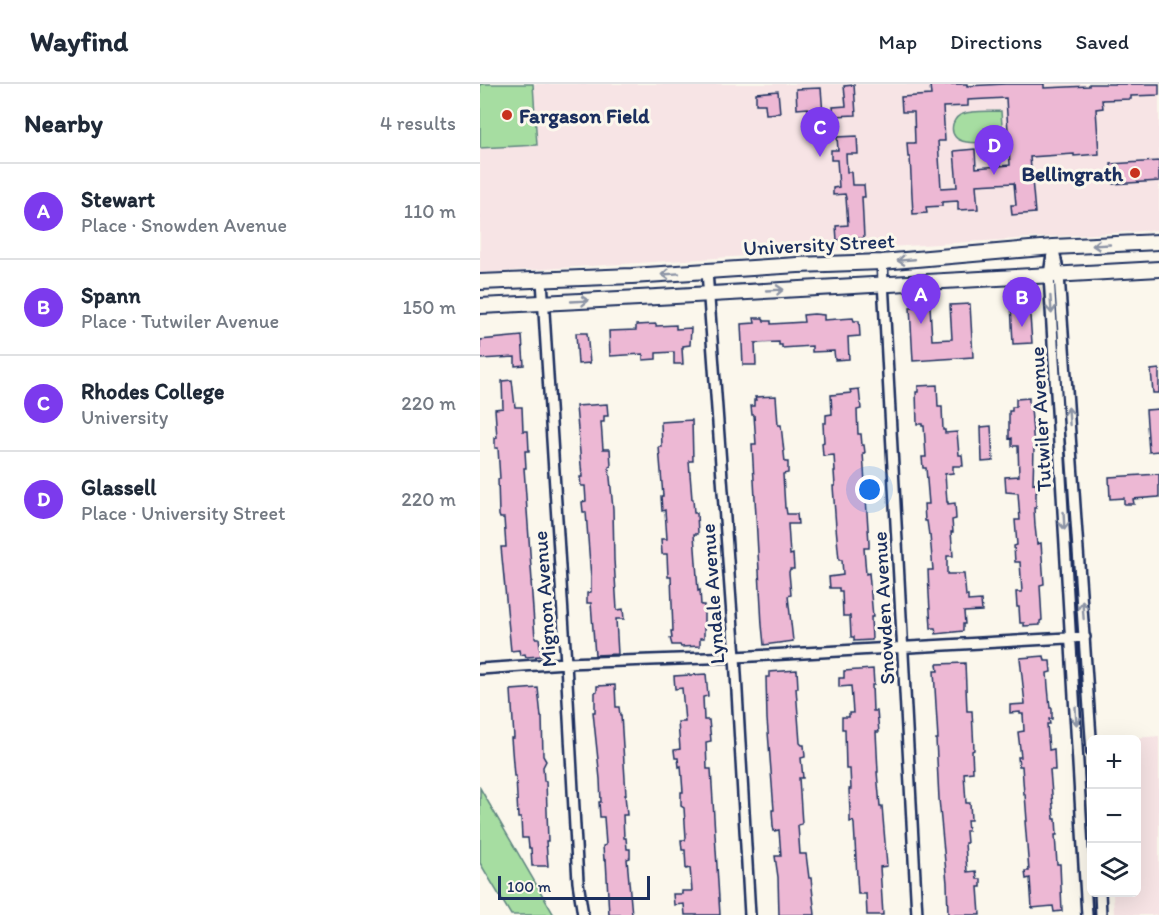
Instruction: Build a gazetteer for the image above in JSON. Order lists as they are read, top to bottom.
{
  "streets": {
    "main road": ["University Street"],
    "street": [
      "Tutwiler Avenue",
      "Lyndale Avenue",
      "Mignon Avenue",
      "Snowden Avenue"
    ]
  },
  "crossings": [
    ["University Street", "Tutwiler Avenue"],
    ["University Street", "Lyndale Avenue"],
    ["University Street", "Mignon Avenue"],
    ["University Street", "Snowden Avenue"]
  ],
  "places": ["Fargason Field", "Bellingrath"],
  "scale_bar": "100 m",
  "page": {
    "header": "Wayfind",
    "nav": ["Map", "Directions", "Saved"],
    "heading": ["Nearby", "4 results"],
    "pins": [
      "C",
      "D",
      "A",
      "B"
    ],
    "list": [
      {
        "mark": "A",
        "name": "Stewart",
        "note": "Place · Snowden Avenue",
        "value": "110 m"
      },
      {
        "mark": "B",
        "name": "Spann",
        "note": "Place · Tutwiler Avenue",
        "value": "150 m"
      },
      {
        "mark": "C",
        "name": "Rhodes College",
        "note": "University",
        "value": "220 m"
      },
      {
        "mark": "D",
        "name": "Glassell",
        "note": "Place · University Street",
        "value": "220 m"
      }
    ],
    "map_buttons": ["+", "−"],
    "scale": "100 m"
  }
}
